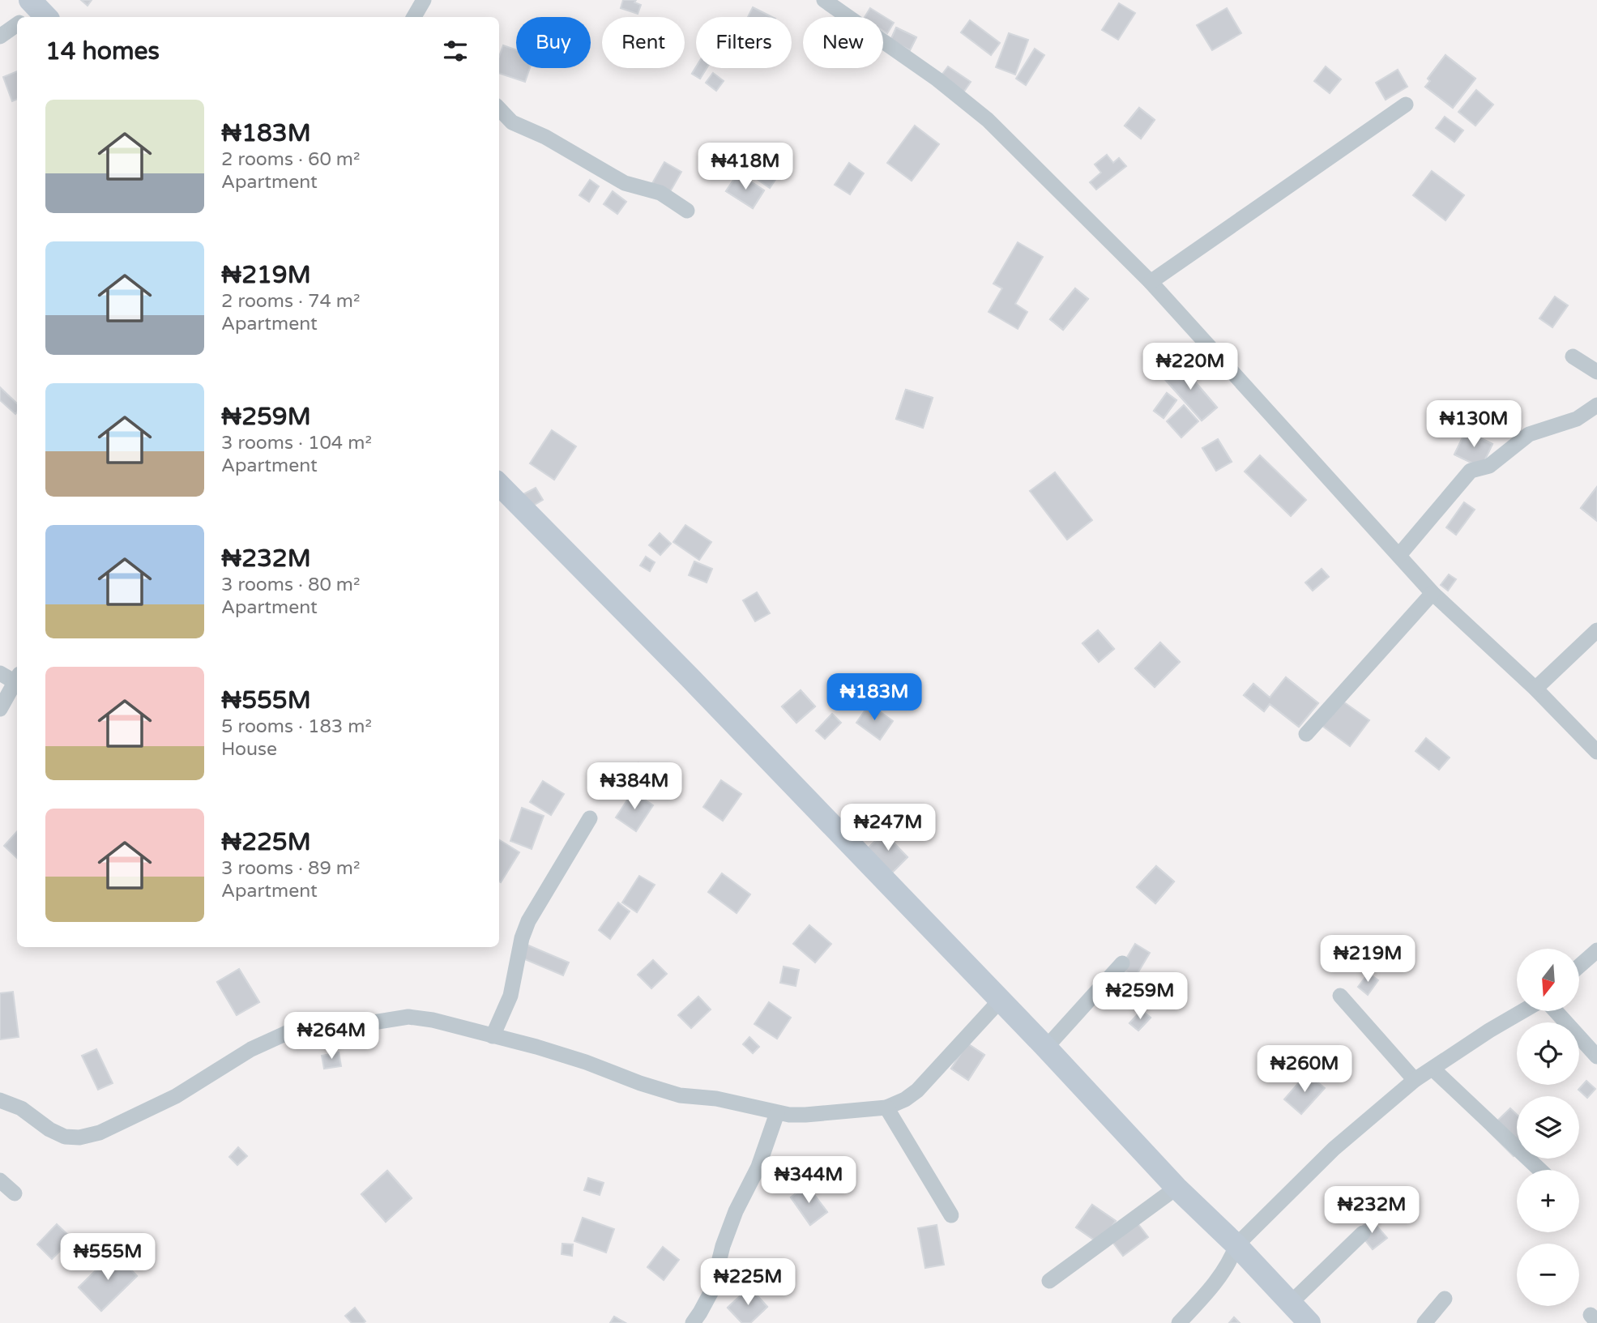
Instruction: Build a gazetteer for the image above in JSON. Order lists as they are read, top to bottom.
{
  "north": "bottom",
  "page": {
    "chip": [
      "Buy",
      "Rent",
      "Filters",
      "New"
    ],
    "heading": "14 homes",
    "list": [
      {
        "name": "₦183M",
        "note": "2 rooms · 60 m² · Apartment"
      },
      {
        "name": "₦219M",
        "note": "2 rooms · 74 m² · Apartment"
      },
      {
        "name": "₦259M",
        "note": "3 rooms · 104 m² · Apartment"
      },
      {
        "name": "₦232M",
        "note": "3 rooms · 80 m² · Apartment"
      },
      {
        "name": "₦555M",
        "note": "5 rooms · 183 m² · House"
      },
      {
        "name": "₦225M",
        "note": "3 rooms · 89 m² · Apartment"
      }
    ],
    "price": [
      "₦418M",
      "₦220M",
      "₦130M",
      "₦183M",
      "₦384M",
      "₦247M",
      "₦219M",
      "₦259M",
      "₦264M",
      "₦260M",
      "₦344M",
      "₦232M",
      "₦555M",
      "₦225M"
    ],
    "map_buttons": ["+", "−"]
  }
}
